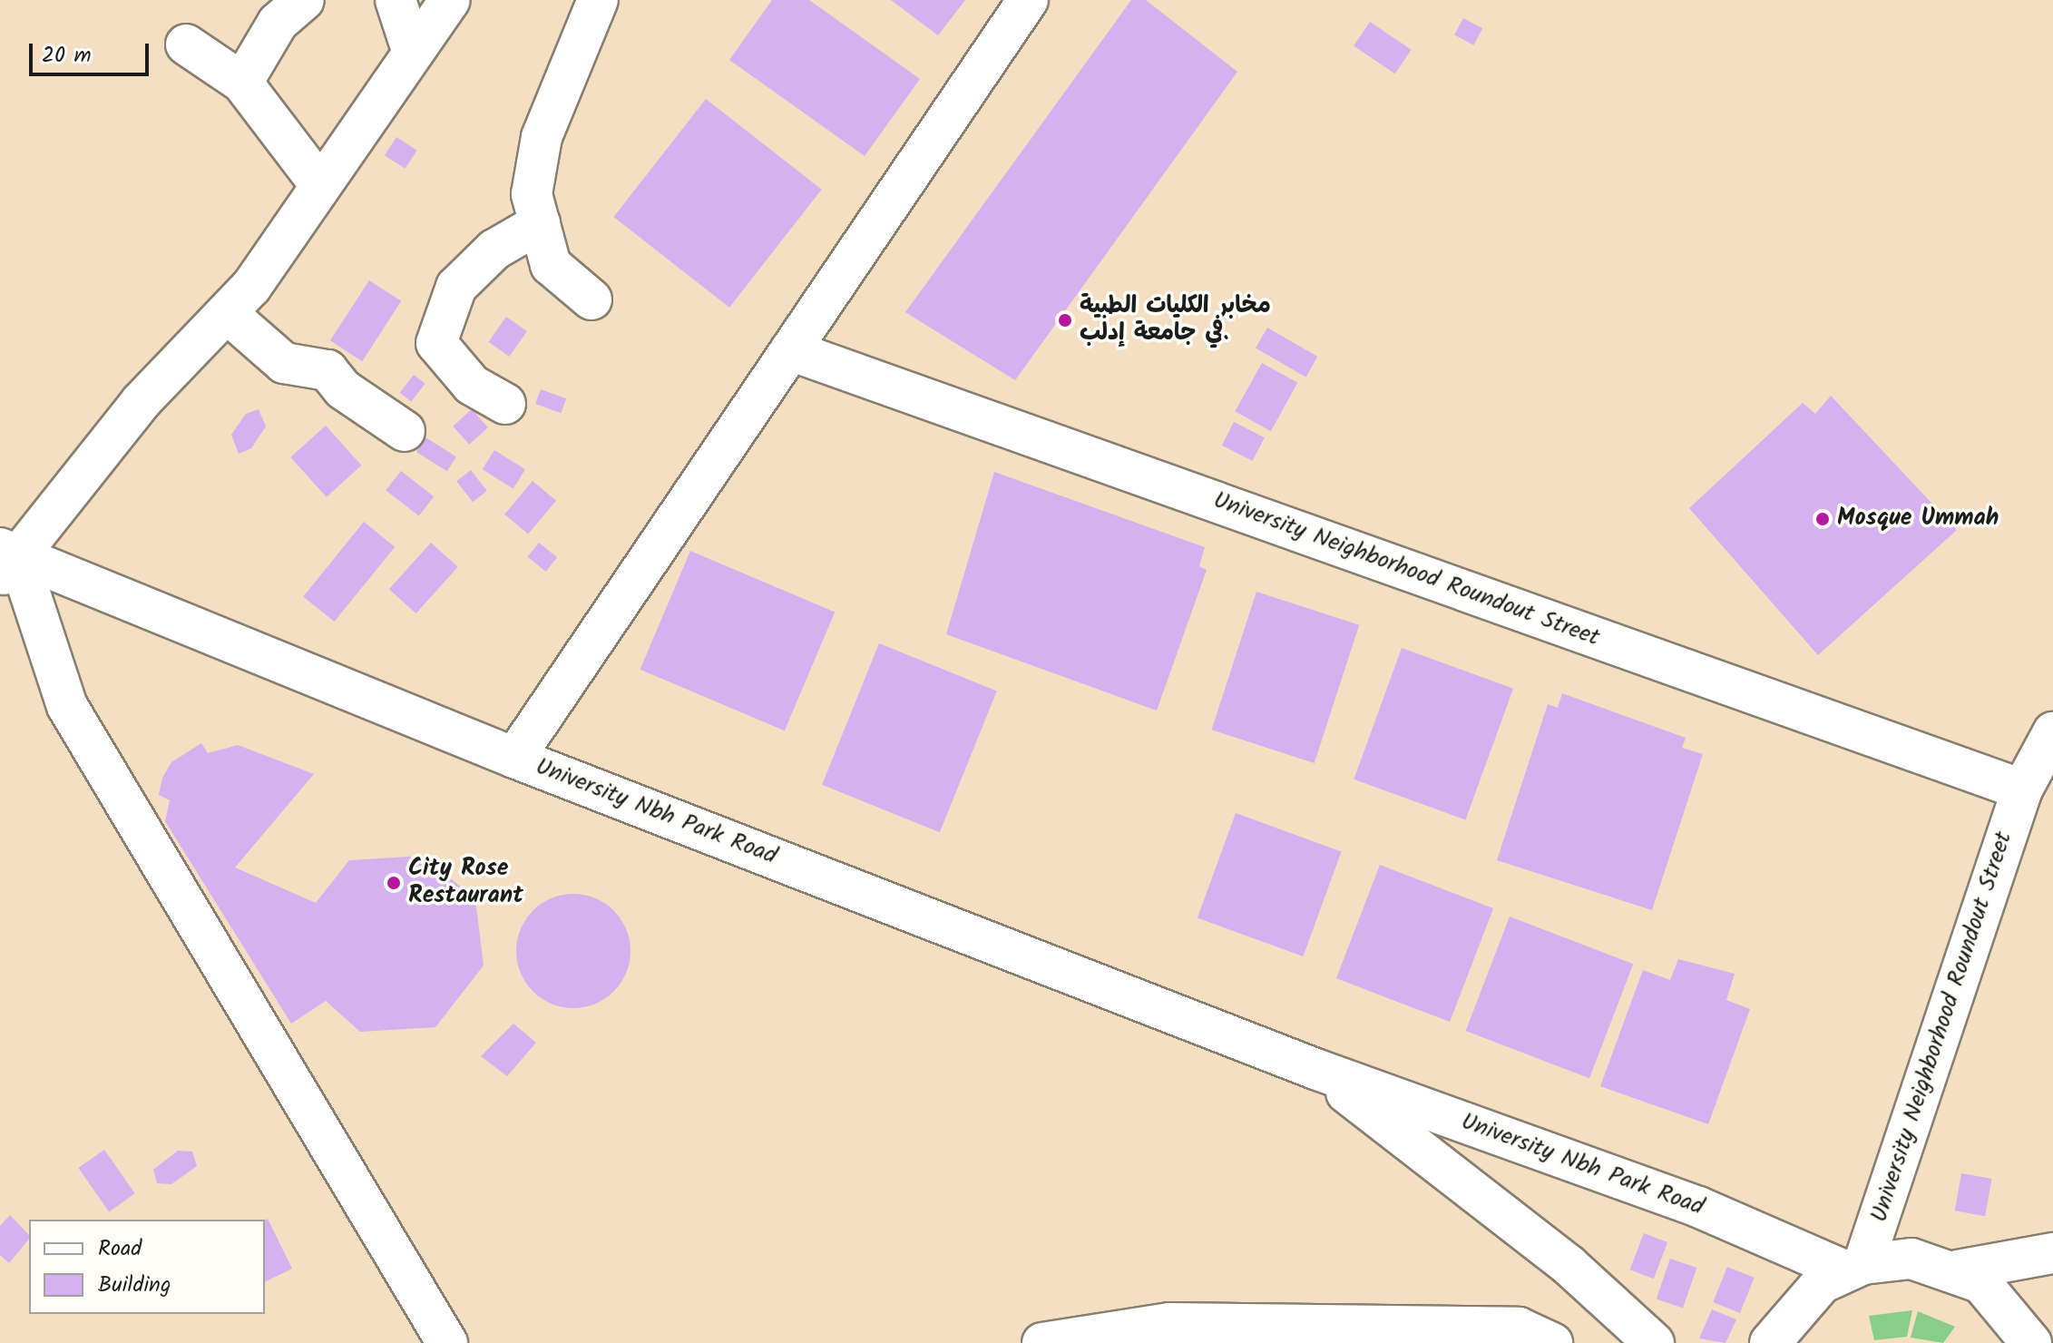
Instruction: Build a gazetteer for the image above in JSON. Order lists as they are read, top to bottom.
{
  "streets": {
    "street": ["University Neighborhood Roundout Street", "University Nbh Park Road"]
  },
  "crossings": [
    ["University Neighborhood Roundout Street", "University Nbh Park Road"]
  ],
  "places": ["مخابر الكليات الطبية في جامعة إدلب.", "Mosque Ummah", "City Rose Restaurant"],
  "legend": ["Road", "Building"],
  "scale_bar": "20 m"
}
